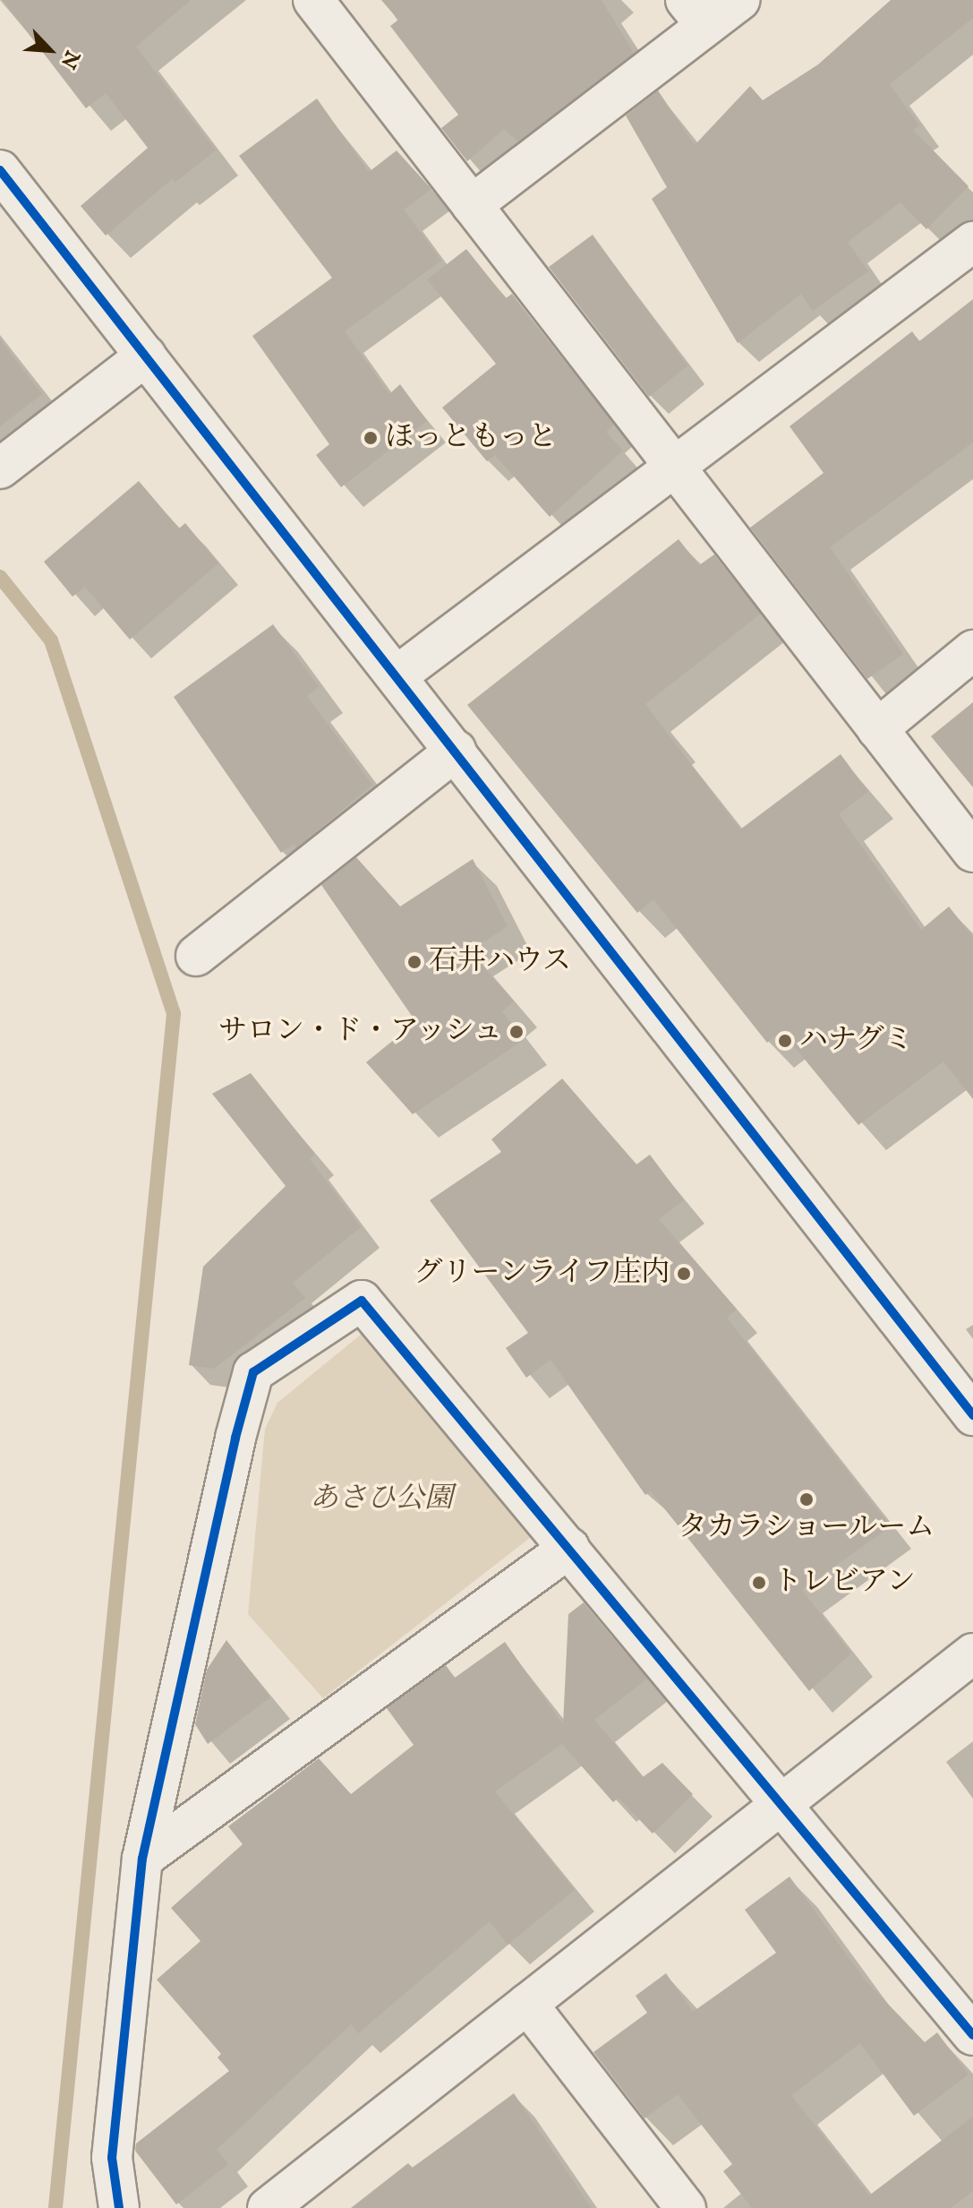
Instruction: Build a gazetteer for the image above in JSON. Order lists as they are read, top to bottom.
{
  "parks": ["あさひ公園"],
  "places": [
    "ほっともっと",
    "石井ハウス",
    "サロン・ド・アッシュ",
    "ハナグミ",
    "グリーンライフ庄内",
    "タカラショールーム",
    "トレビアン"
  ],
  "north": "bottom right"
}
